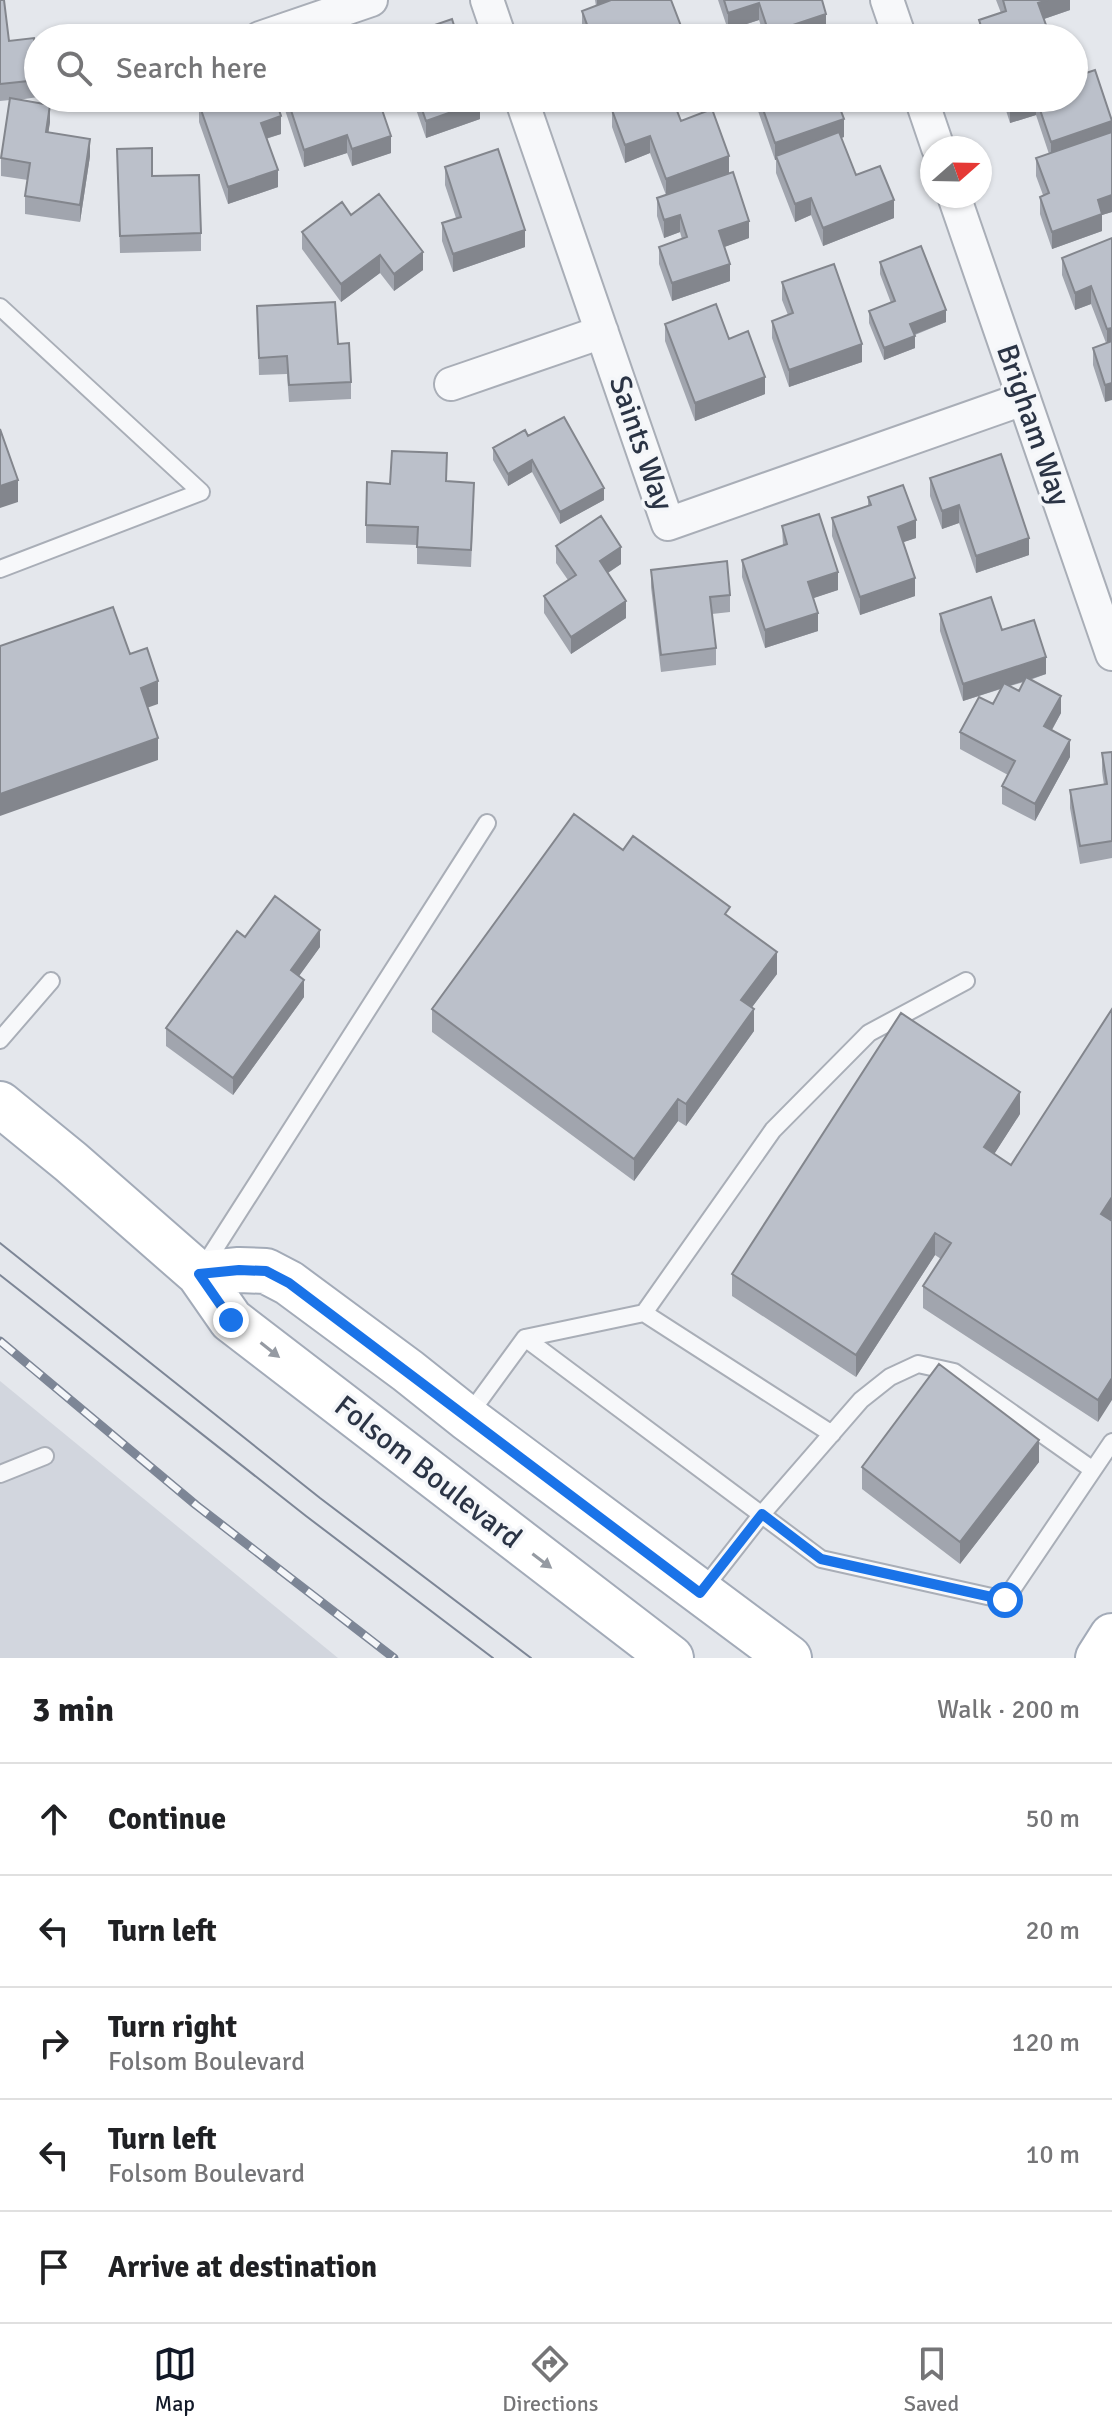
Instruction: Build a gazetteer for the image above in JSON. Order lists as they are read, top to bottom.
{
  "streets": {
    "main road": ["Folsom Boulevard"],
    "street": ["Brigham Way", "Saints Way"]
  },
  "crossings": [
    ["Brigham Way", "Saints Way"]
  ],
  "north": "right",
  "page": {
    "search": "Search here",
    "heading": ["3 min", "Walk · 200 m"],
    "list": [
      ["Continue", "50 m"],
      ["Turn left", "20 m"],
      ["Turn right", "Folsom Boulevard", "120 m"],
      ["Turn left", "Folsom Boulevard", "10 m"],
      "Arrive at destination"
    ],
    "nav": ["Map", "Directions", "Saved"]
  }
}
